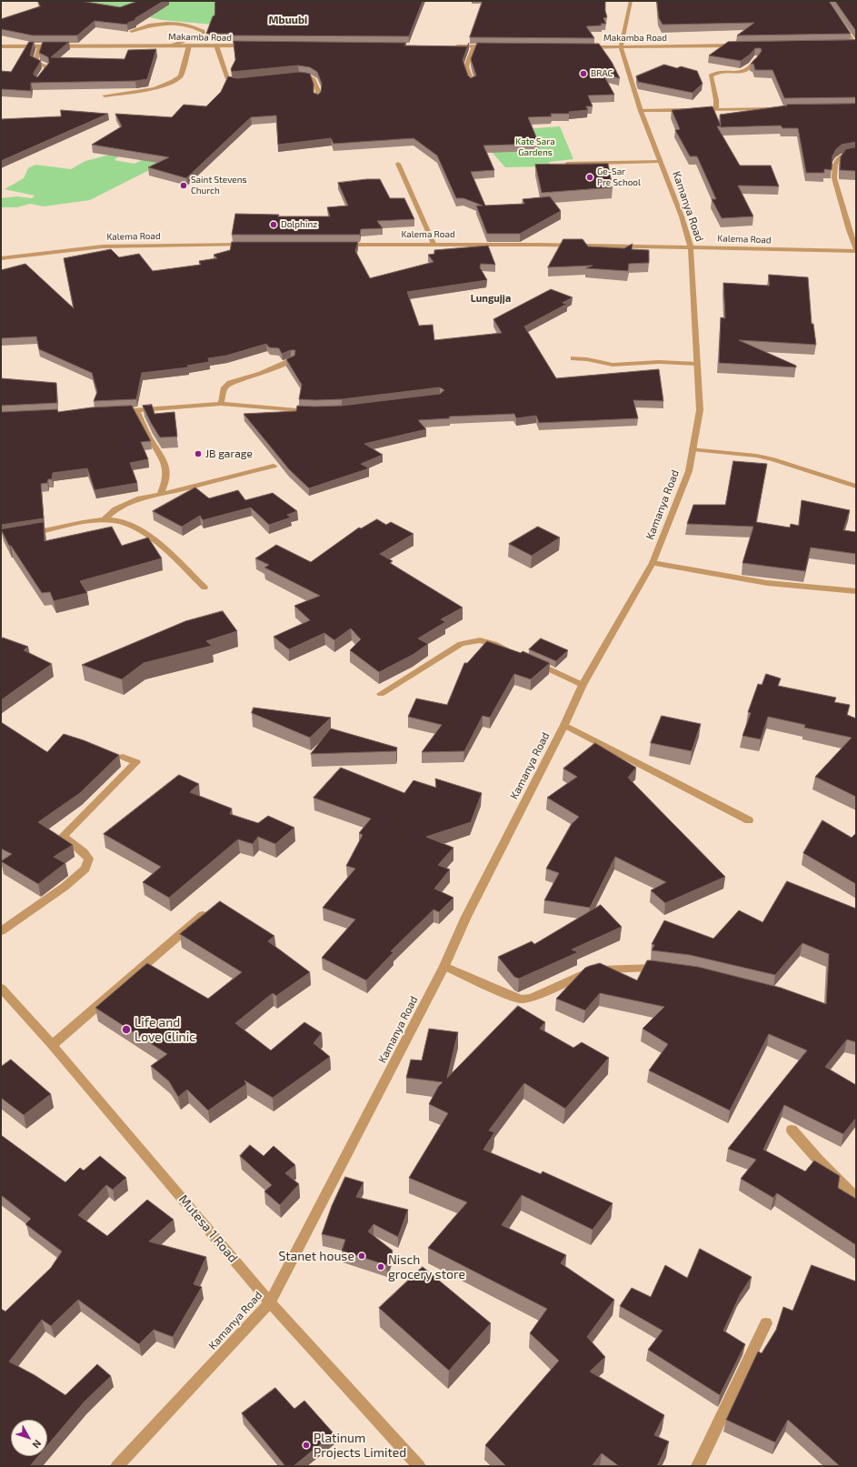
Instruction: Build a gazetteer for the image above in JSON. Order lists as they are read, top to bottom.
{
  "streets": {
    "street": [
      "Makamba Road",
      "Kamanya Road",
      "Kalema Road",
      "Mutesa 1 Road"
    ]
  },
  "crossings": [
    ["Makamba Road", "Kamanya Road"],
    ["Kamanya Road", "Kalema Road"],
    ["Kamanya Road", "Mutesa 1 Road"]
  ],
  "districts": ["Mbuubi", "Lungujja"],
  "parks": ["Kate Sara Gardens"],
  "places": [
    "BRAC",
    "Ge-Sar Pre School",
    "Saint Stevens Church",
    "Dolphinz",
    "JB garage",
    "Life and Love Clinic",
    "Stanet house",
    "Nisch grocery store",
    "Platinum Projects Limited"
  ],
  "north": "bottom right"
}
